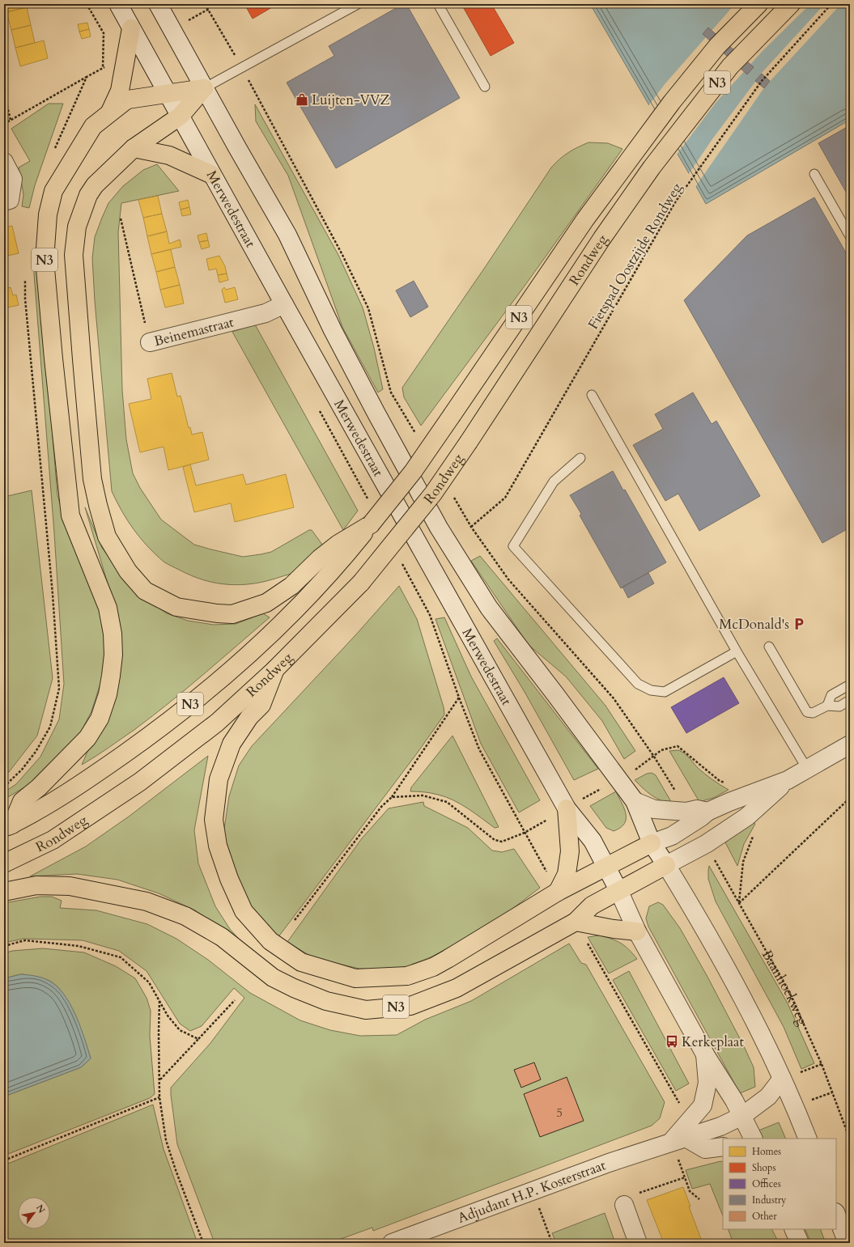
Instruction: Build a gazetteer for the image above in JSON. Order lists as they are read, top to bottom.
{
  "streets": {
    "main road": [
      "N3",
      "Merwedestraat",
      "Rondweg",
      "Beinemastraat",
      "Adjudant H.P. Kosterstraat"
    ],
    "path": ["Fietspad Oostzijde Rondweg", "Baanhoekweg"]
  },
  "crossings": [
    ["N3", "Merwedestraat"],
    ["N3", "Rondweg"],
    ["Merwedestraat", "Beinemastraat"]
  ],
  "places": {
    "shop": ["Luijten-VVZ"],
    "parking": ["McDonald's"],
    "bus stop": ["Kerkeplaat"]
  },
  "house_numbers": ["5"],
  "legend": [
    "Homes",
    "Shops",
    "Offices",
    "Industry",
    "Other"
  ],
  "north": "top right"
}
